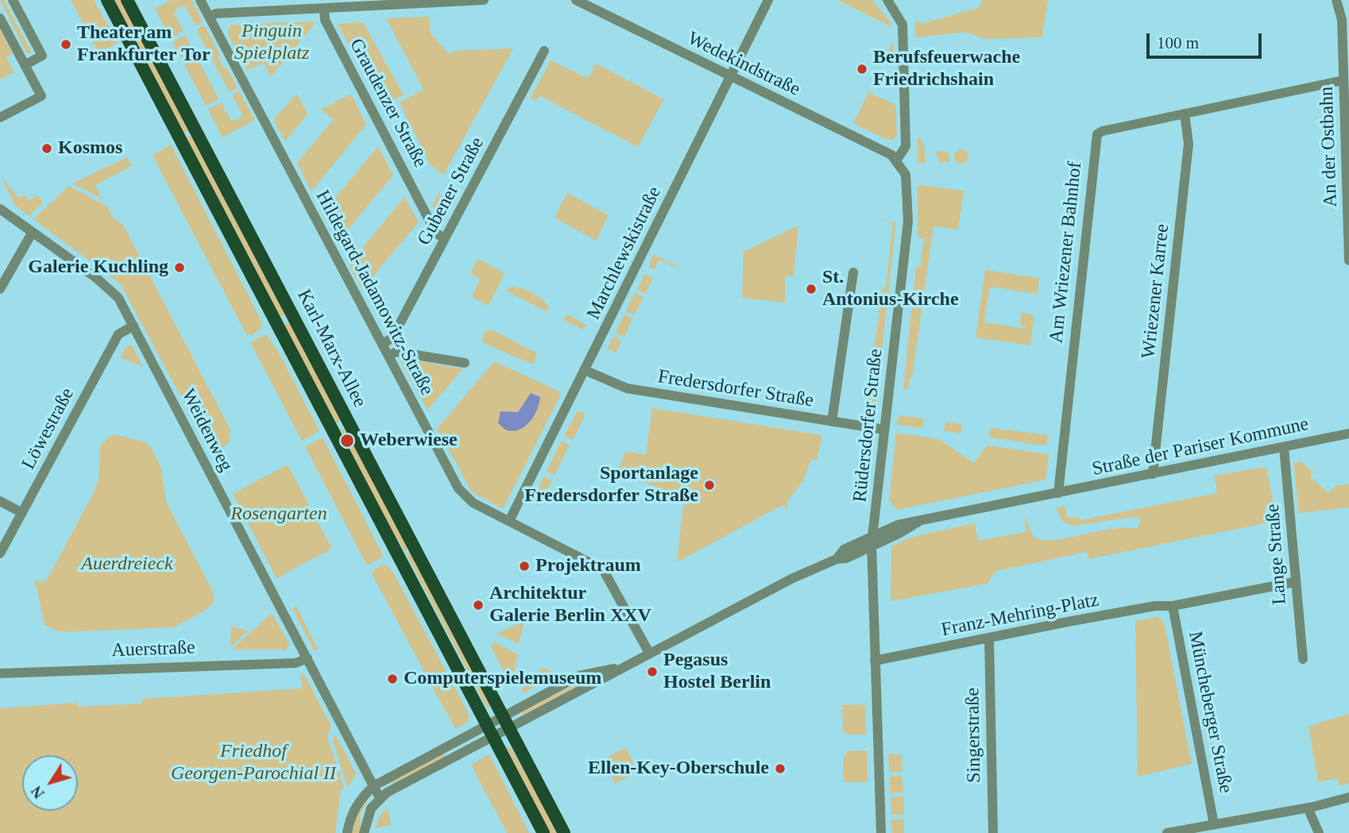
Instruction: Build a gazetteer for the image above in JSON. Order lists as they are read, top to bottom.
{
  "streets": {
    "main road": ["Karl-Marx-Allee"],
    "street": [
      "Wedekindstraße",
      "Graudenzer Straße",
      "An der Ostbahn",
      "Gubener Straße",
      "Am Wriezener Bahnhof",
      "Marchlewskistraße",
      "Wriezener Karree",
      "Hildegard-Jadamowitz-Straße",
      "Fredersdorfer Straße",
      "Rüdersdorfer Straße",
      "Löwestraße",
      "Weidenweg",
      "Straße der Pariser Kommune",
      "Lange Straße",
      "Franz-Mehring-Platz",
      "Auerstraße",
      "Müncheberger Straße",
      "Singerstraße"
    ]
  },
  "crossings": [
    ["Wedekindstraße", "Marchlewskistraße"],
    ["Wedekindstraße", "Rüdersdorfer Straße"],
    ["Graudenzer Straße", "Gubener Straße"],
    ["An der Ostbahn", "Am Wriezener Bahnhof"],
    ["Gubener Straße", "Hildegard-Jadamowitz-Straße"],
    ["Am Wriezener Bahnhof", "Wriezener Karree"],
    ["Am Wriezener Bahnhof", "Straße der Pariser Kommune"],
    ["Marchlewskistraße", "Hildegard-Jadamowitz-Straße"],
    ["Marchlewskistraße", "Fredersdorfer Straße"],
    ["Wriezener Karree", "Straße der Pariser Kommune"],
    ["Fredersdorfer Straße", "Rüdersdorfer Straße"],
    ["Rüdersdorfer Straße", "Franz-Mehring-Platz"],
    ["Löwestraße", "Weidenweg"],
    ["Weidenweg", "Auerstraße"],
    ["Straße der Pariser Kommune", "Lange Straße"],
    ["Franz-Mehring-Platz", "Müncheberger Straße"],
    ["Franz-Mehring-Platz", "Singerstraße"]
  ],
  "parks": [
    "Pinguin Spielplatz",
    "Rosengarten",
    "Auerdreieck",
    "Friedhof Georgen-Parochial II"
  ],
  "places": [
    "Theater am Frankfurter Tor",
    "Berufsfeuerwache Friedrichshain",
    "Kosmos",
    "Galerie Kuchling",
    "St. Antonius-Kirche",
    "Weberwiese",
    "Sportanlage Fredersdorfer Straße",
    "Projektraum",
    "Architektur Galerie Berlin XXV",
    "Pegasus Hostel Berlin",
    "Computerspielemuseum",
    "Ellen-Key-Oberschule"
  ],
  "scale_bar": "100 m",
  "north": "bottom left"
}
